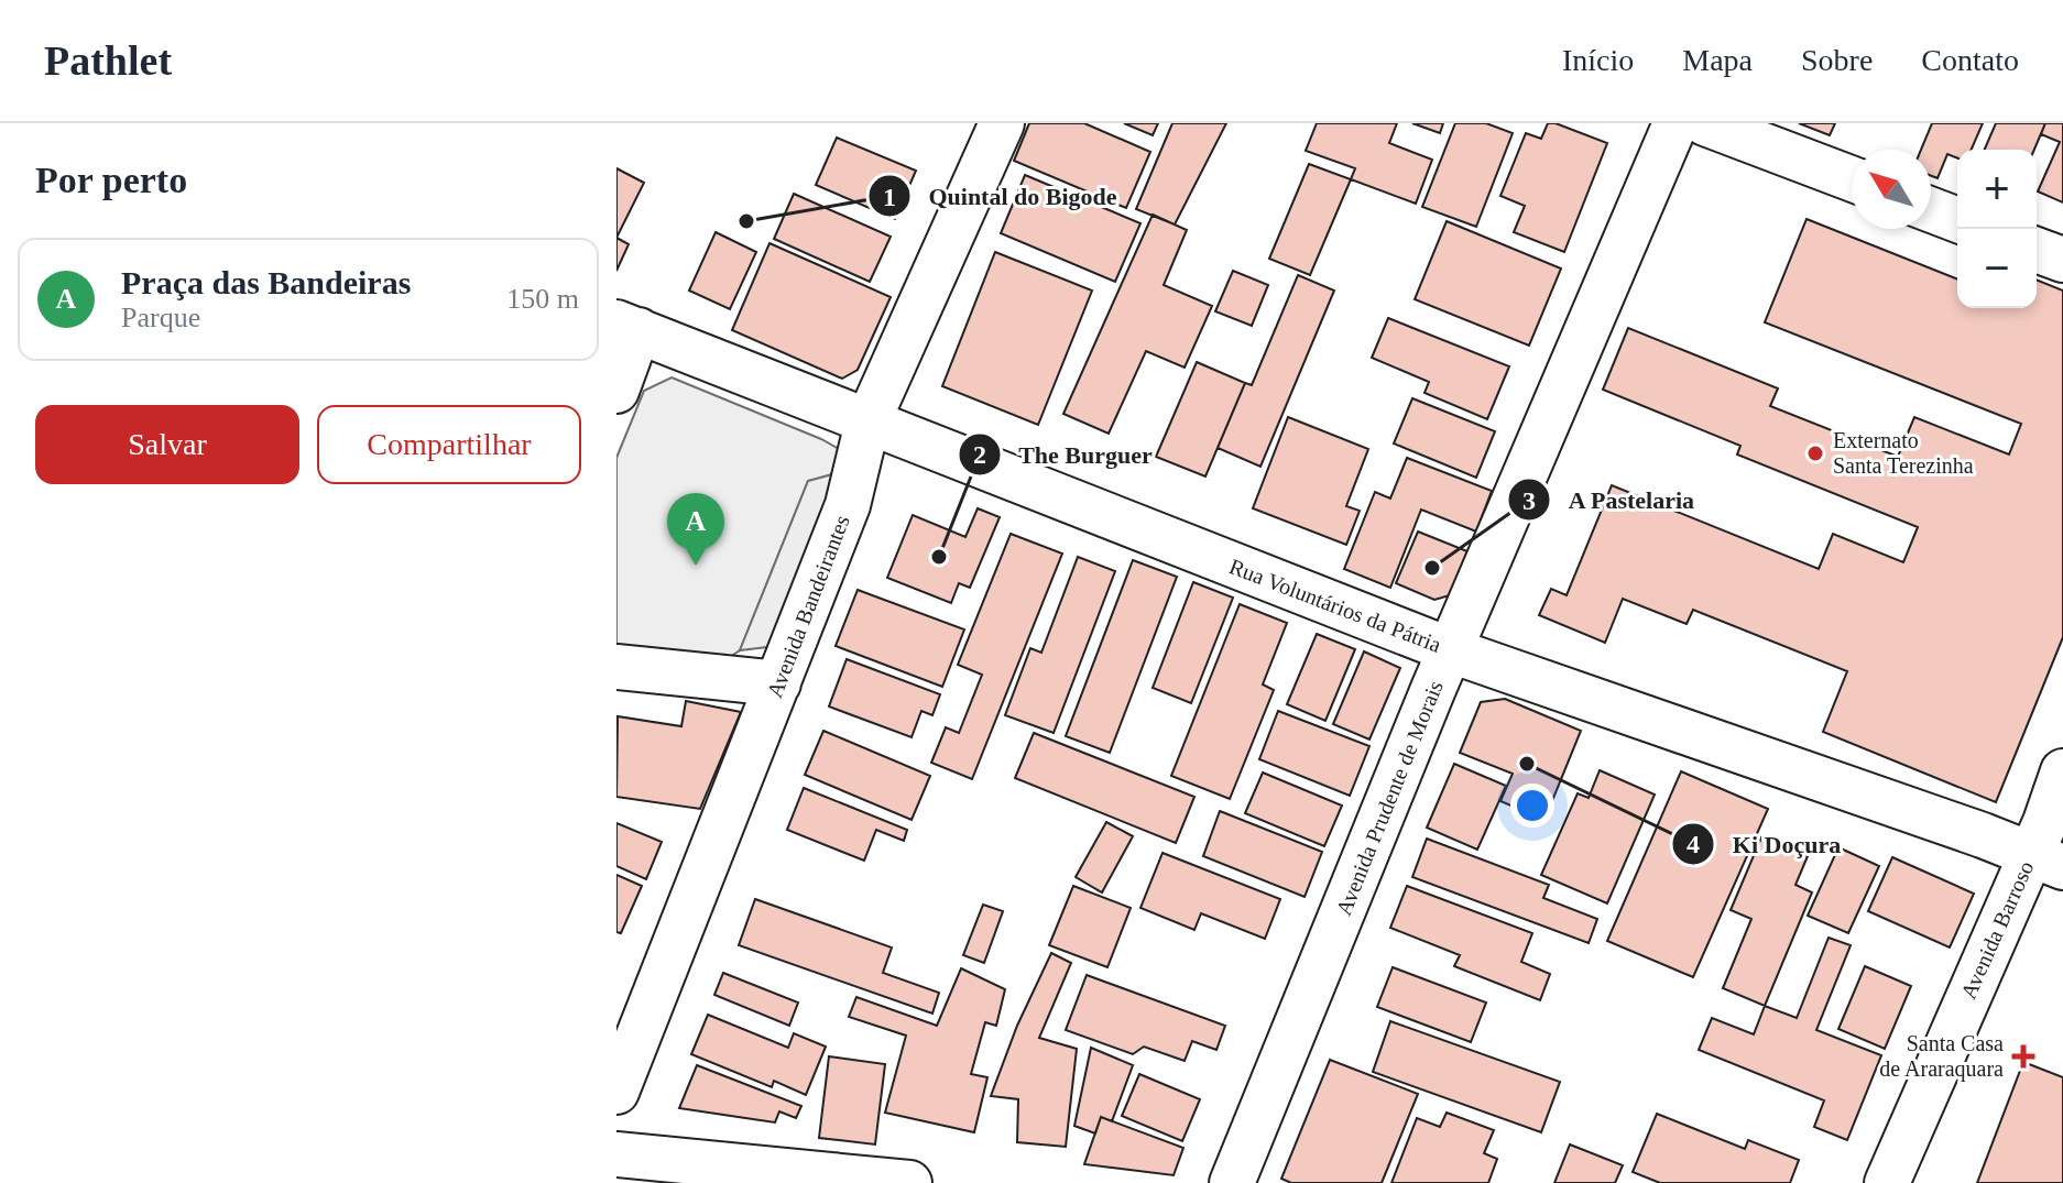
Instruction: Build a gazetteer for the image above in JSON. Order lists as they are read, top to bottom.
{
  "streets": {
    "street": [
      "Rua Voluntários da Pátria",
      "Avenida Bandeirantes",
      "Avenida Prudente de Morais",
      "Avenida Barroso"
    ]
  },
  "crossings": [
    ["Rua Voluntários da Pátria", "Avenida Bandeirantes"],
    ["Rua Voluntários da Pátria", "Avenida Prudente de Morais"],
    ["Rua Voluntários da Pátria", "Avenida Barroso"]
  ],
  "places": {
    "other": [
      "Quintal do Bigode",
      "Externato Santa Terezinha",
      "The Burguer",
      "A Pastelaria",
      "Ki Doçura"
    ],
    "health": ["Santa Casa de Araraquara"]
  },
  "north": "top left",
  "page": {
    "header": "Pathlet",
    "nav": [
      "Início",
      "Mapa",
      "Sobre",
      "Contato"
    ],
    "heading": "Por perto",
    "map_buttons": ["+", "−"],
    "list": [
      {
        "mark": "A",
        "name": "Praça das Bandeiras",
        "note": "Parque",
        "value": "150 m"
      }
    ],
    "buttons": ["Salvar", "Compartilhar"],
    "pins": "A"
  }
}
